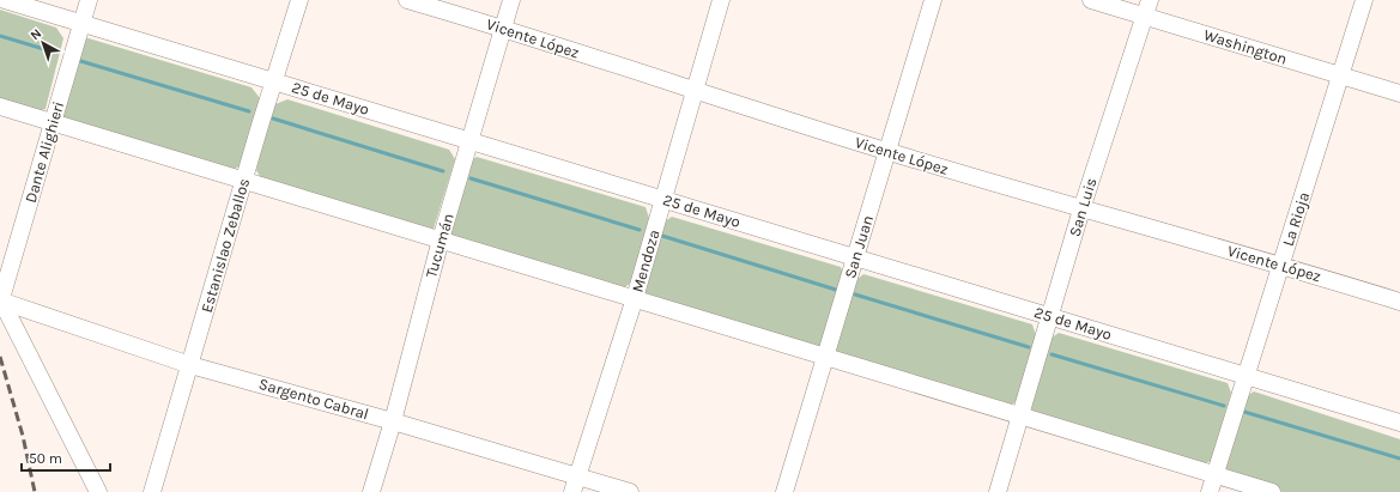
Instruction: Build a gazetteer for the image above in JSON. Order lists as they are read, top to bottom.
{
  "streets": {
    "street": [
      "Vicente López",
      "Washington",
      "25 de Mayo",
      "Dante Alighieri",
      "San Luis",
      "La Rioja",
      "Estanislao Zeballos",
      "Tucumán",
      "San Juan",
      "Mendoza",
      "Sargento Cabral"
    ]
  },
  "crossings": [
    ["Vicente López", "San Luis"],
    ["Vicente López", "La Rioja"],
    ["Vicente López", "Tucumán"],
    ["Vicente López", "San Juan"],
    ["Vicente López", "Mendoza"],
    ["Washington", "San Luis"],
    ["Washington", "La Rioja"],
    ["25 de Mayo", "Dante Alighieri"],
    ["25 de Mayo", "San Luis"],
    ["25 de Mayo", "La Rioja"],
    ["25 de Mayo", "Estanislao Zeballos"],
    ["25 de Mayo", "Tucumán"],
    ["25 de Mayo", "San Juan"],
    ["25 de Mayo", "Mendoza"],
    ["Dante Alighieri", "Sargento Cabral"],
    ["Estanislao Zeballos", "Sargento Cabral"],
    ["Tucumán", "Sargento Cabral"],
    ["Mendoza", "Sargento Cabral"]
  ],
  "scale_bar": "50 m",
  "north": "top left"
}
